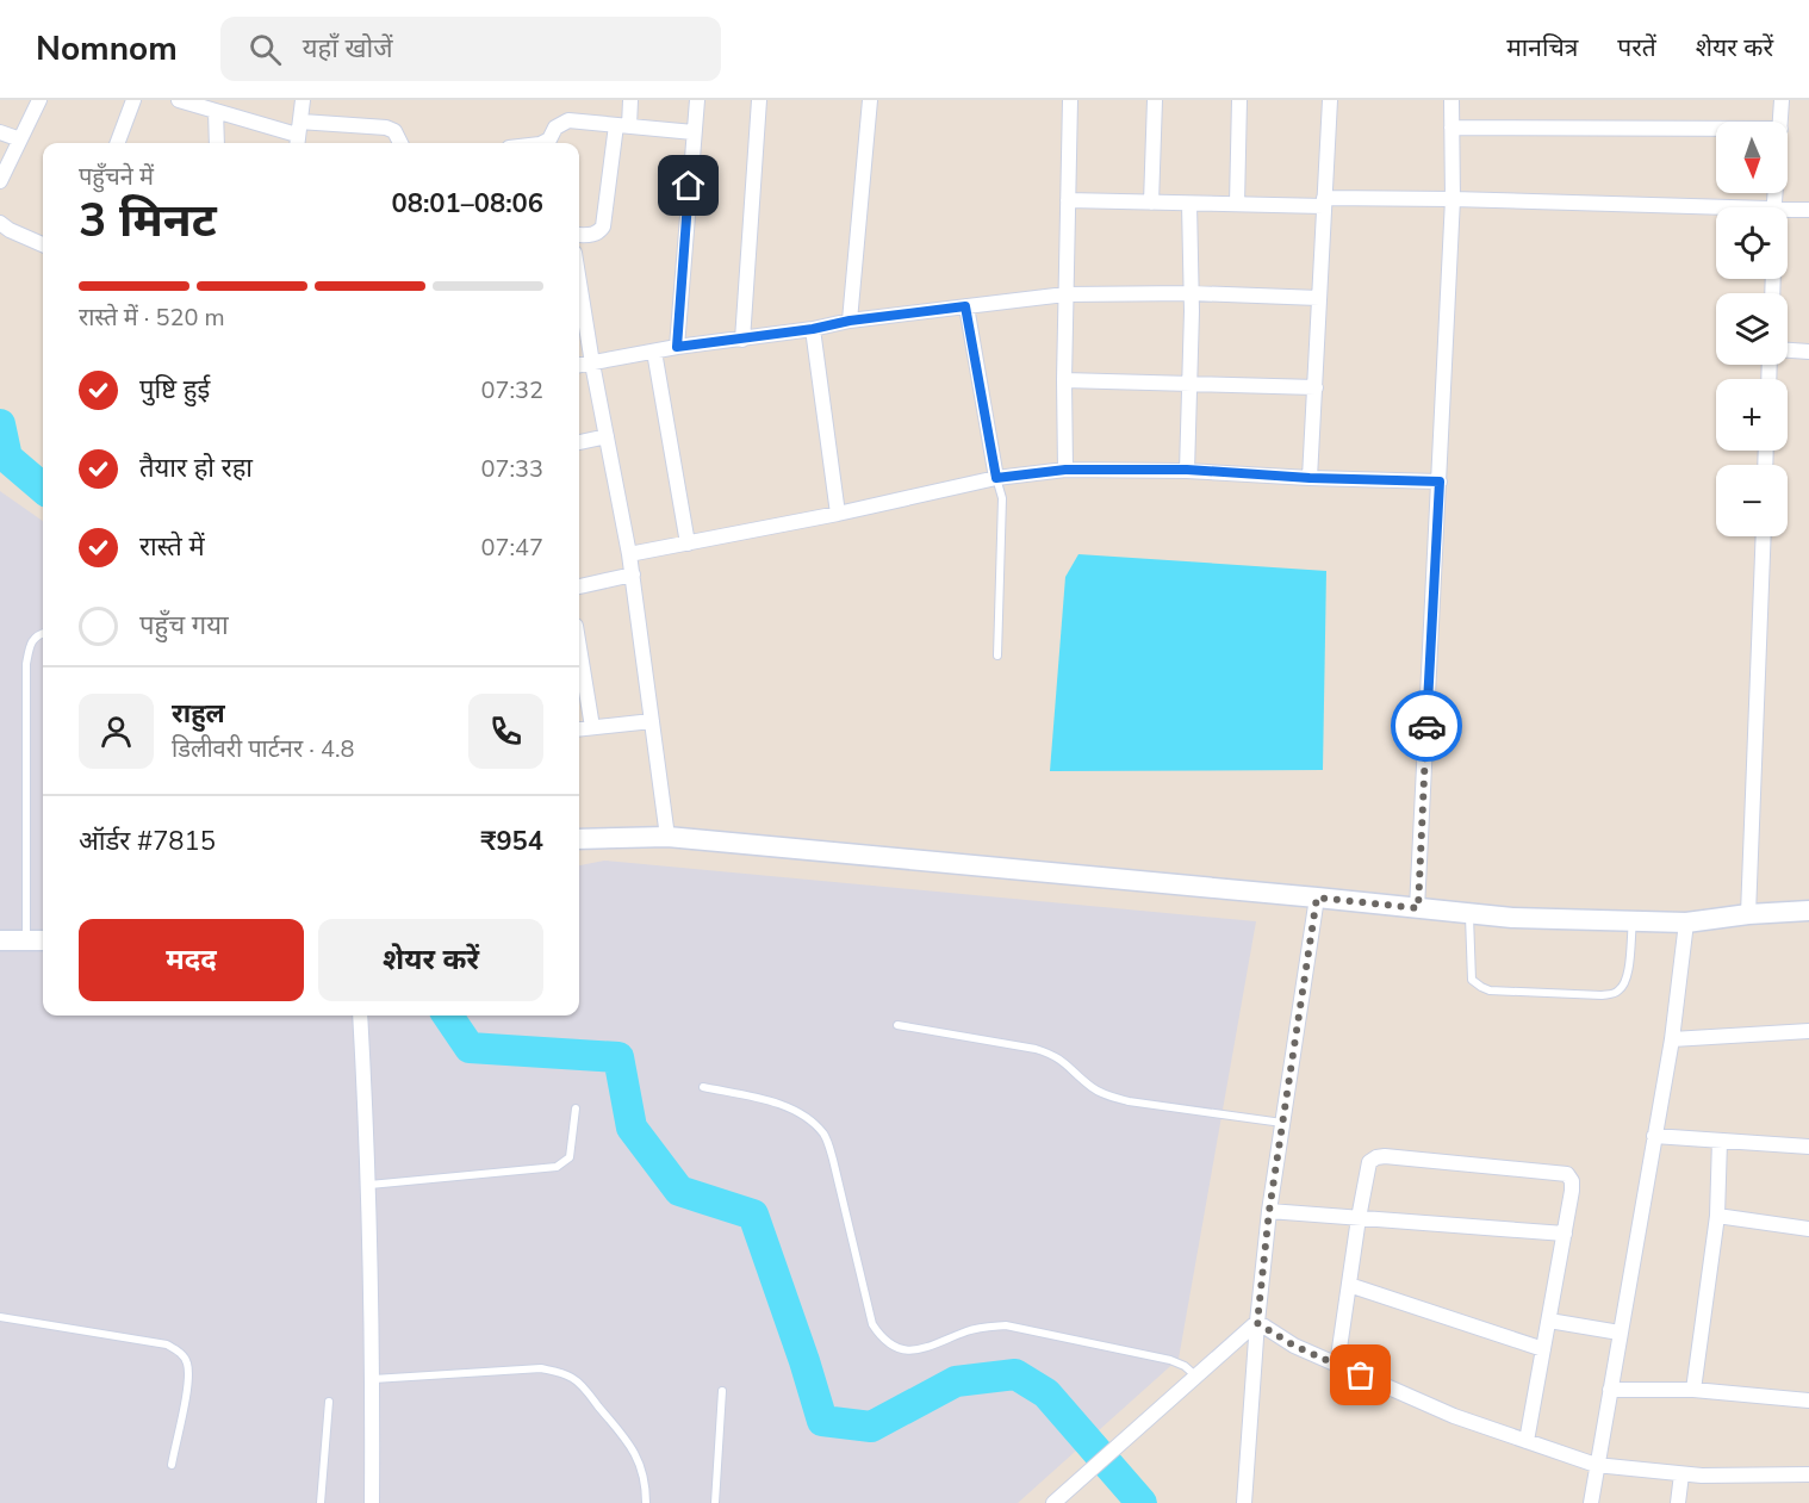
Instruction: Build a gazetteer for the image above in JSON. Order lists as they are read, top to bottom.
{
  "north": "bottom",
  "page": {
    "header": "Nomnom",
    "search": "यहाँ खोजें",
    "nav": ["मानचित्र", "परतें", "शेयर करें"],
    "map_buttons": ["+", "−"],
    "heading": ["3 मिनट", "पहुँचने में", "08:01–08:06"],
    "panel": [
      "राहुल",
      "डिलीवरी पार्टनर · 4.8",
      "ऑर्डर #7815",
      "₹954"
    ],
    "bar": "रास्ते में · 520 m",
    "list": [
      ["पुष्टि हुई", "07:32"],
      ["तैयार हो रहा", "07:33"],
      ["रास्ते में", "07:47"],
      "पहुँच गया"
    ],
    "buttons": ["मदद", "शेयर करें"]
  }
}
